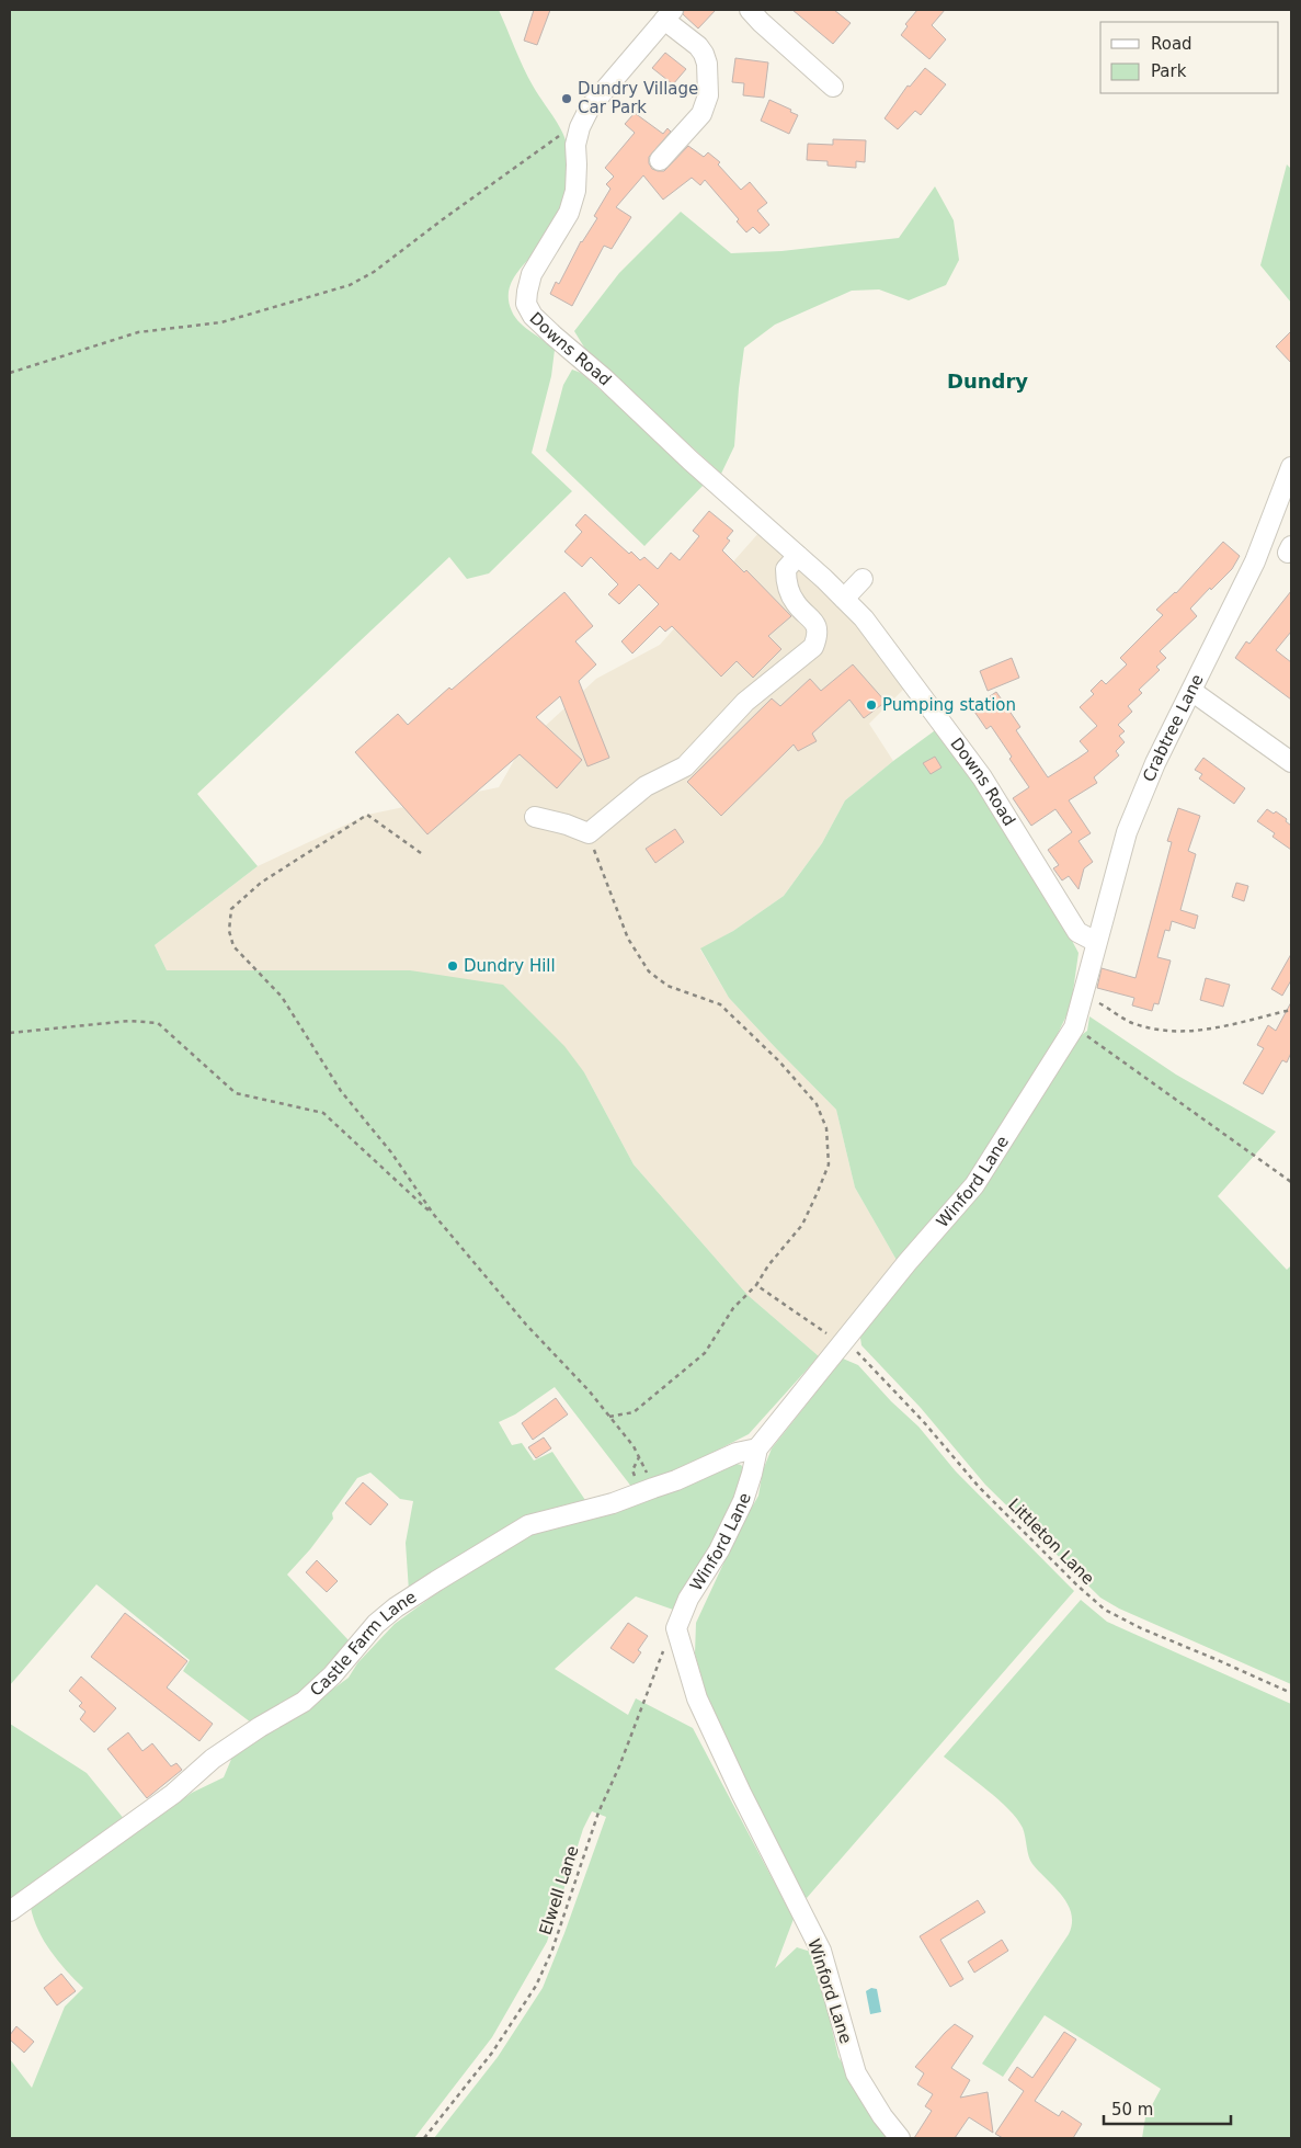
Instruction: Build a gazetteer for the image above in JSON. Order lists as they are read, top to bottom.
{
  "streets": {
    "street": [
      "Downs Road",
      "Crabtree Lane",
      "Winford Lane",
      "Castle Farm Lane"
    ],
    "path": ["Littleton Lane", "Elwell Lane"]
  },
  "crossings": [
    ["Downs Road", "Crabtree Lane"],
    ["Crabtree Lane", "Winford Lane"],
    ["Winford Lane", "Littleton Lane"],
    ["Winford Lane", "Castle Farm Lane"],
    ["Winford Lane", "Elwell Lane"]
  ],
  "districts": ["Dundry"],
  "places": ["Dundry Village Car Park", "Pumping station", "Dundry Hill"],
  "legend": ["Road", "Park"],
  "scale_bar": "50 m"
}
